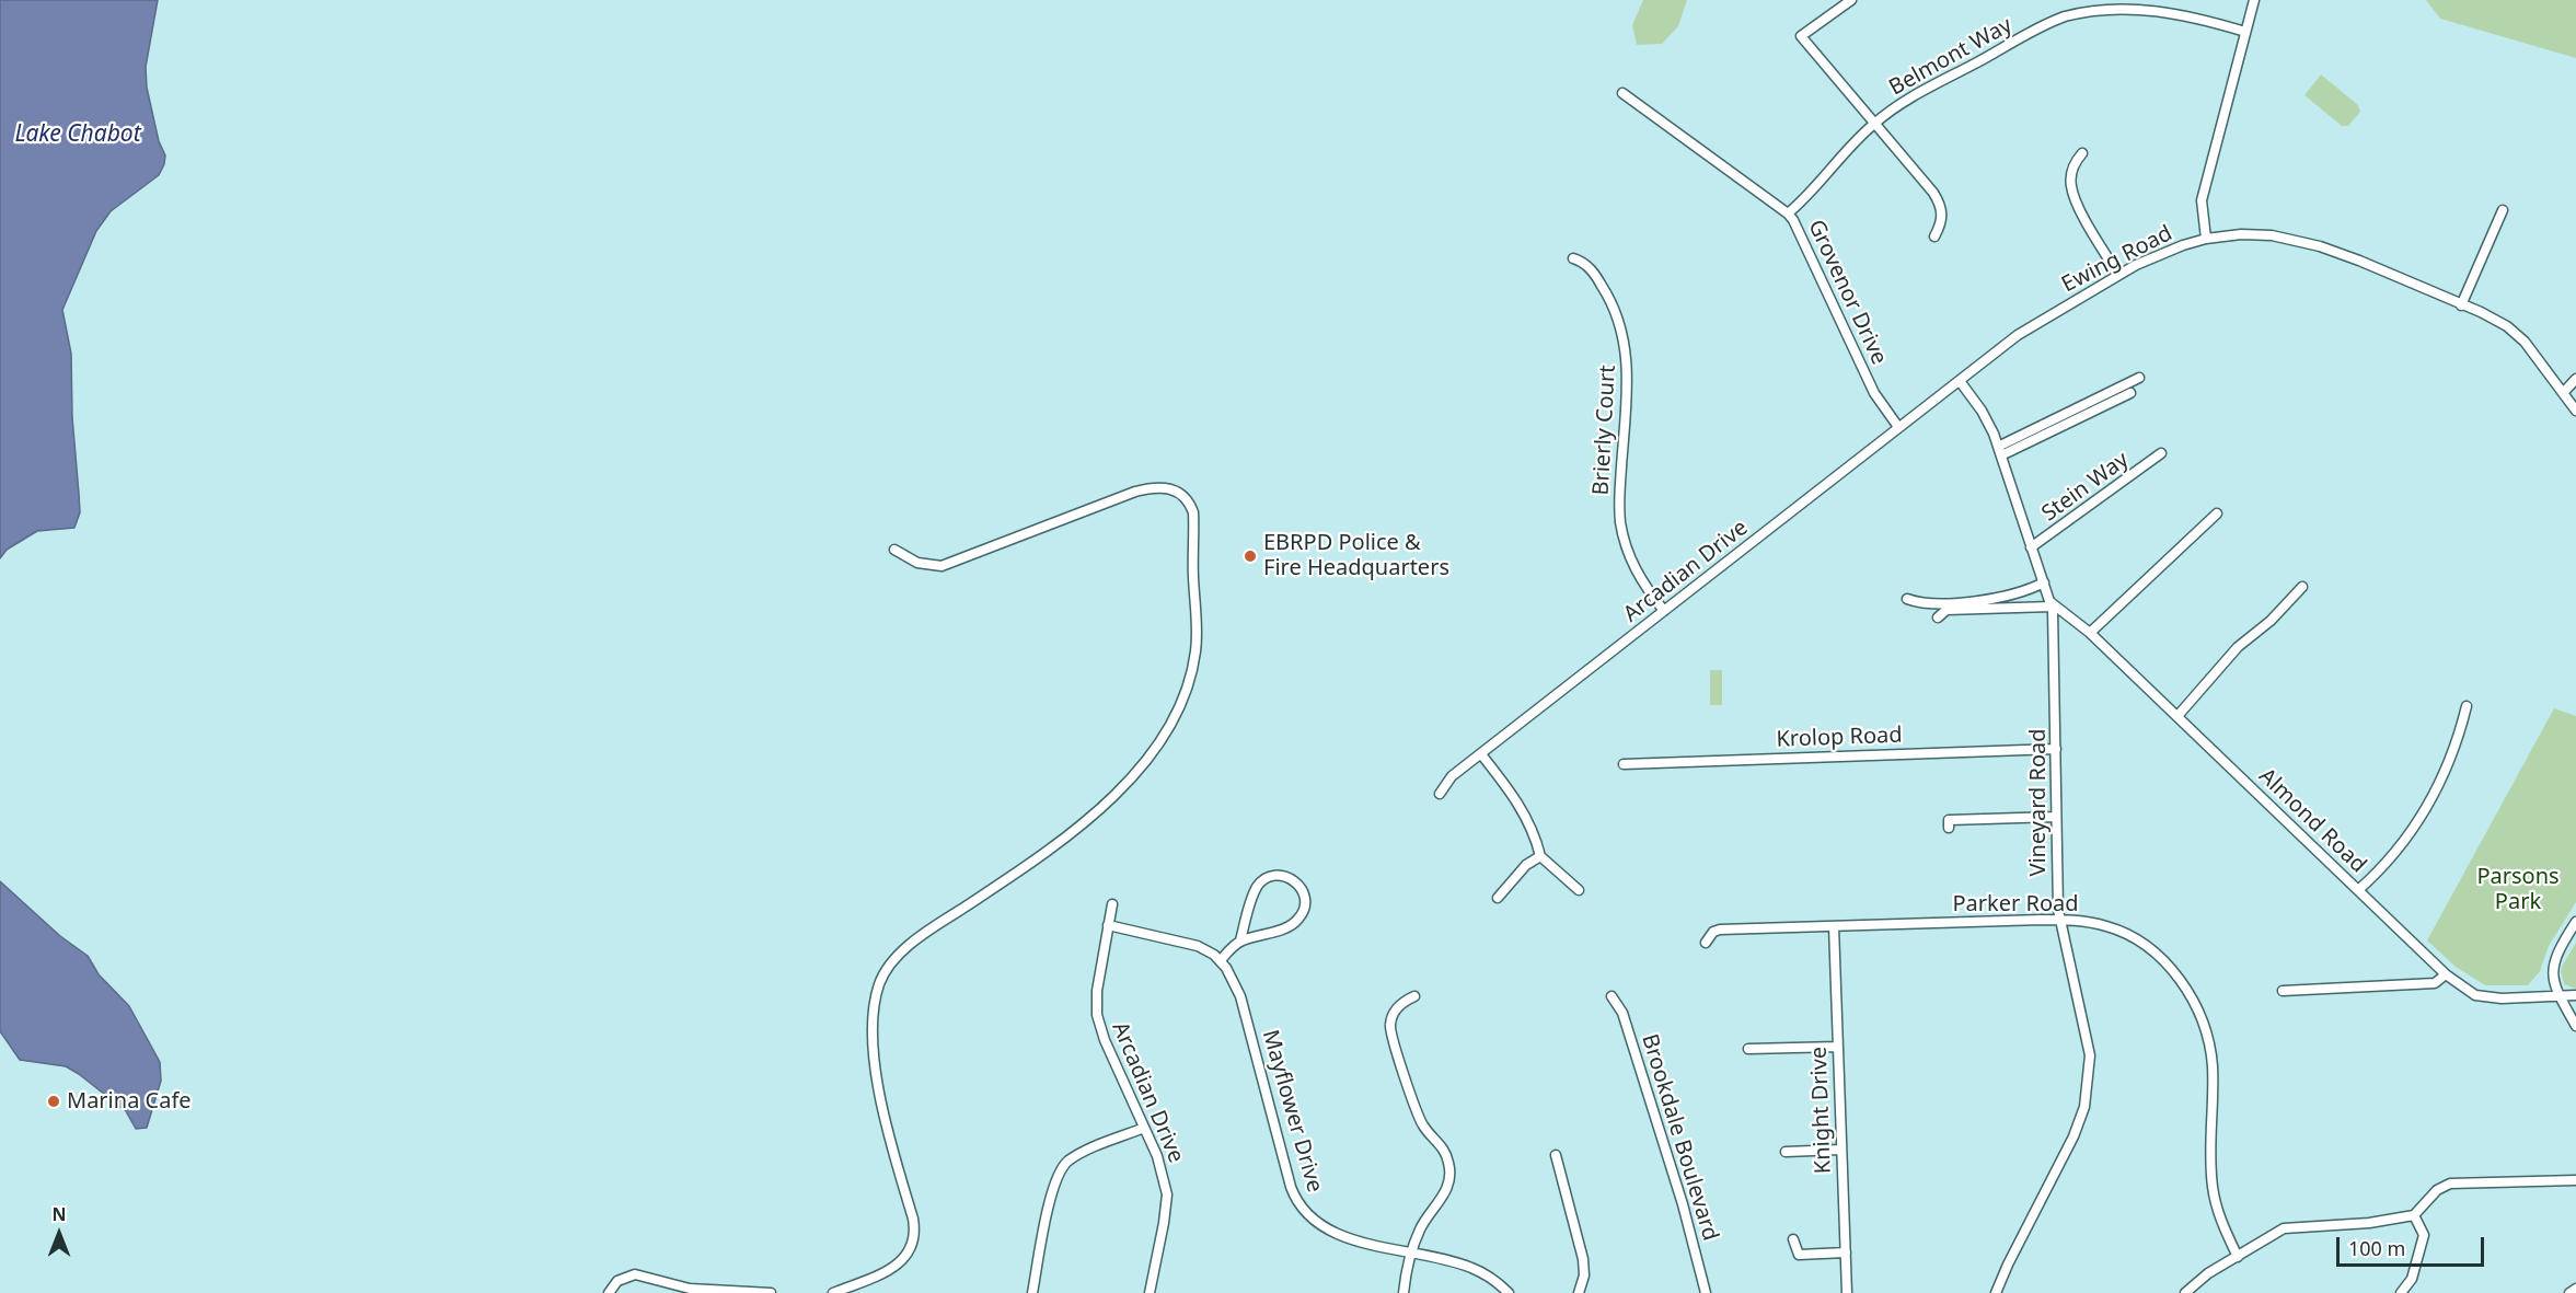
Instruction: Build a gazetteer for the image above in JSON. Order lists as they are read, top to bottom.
{
  "streets": {
    "street": [
      "Belmont Way",
      "Ewing Road",
      "Grovenor Drive",
      "Brierly Court",
      "Stein Way",
      "Arcadian Drive",
      "Krolop Road",
      "Vineyard Road",
      "Almond Road",
      "Parker Road",
      "Knight Drive",
      "Mayflower Drive",
      "Brookdale Boulevard"
    ]
  },
  "crossings": [
    ["Belmont Way", "Grovenor Drive"],
    ["Ewing Road", "Arcadian Drive"],
    ["Grovenor Drive", "Arcadian Drive"],
    ["Brierly Court", "Arcadian Drive"],
    ["Arcadian Drive", "Mayflower Drive"],
    ["Krolop Road", "Vineyard Road"],
    ["Vineyard Road", "Almond Road"],
    ["Vineyard Road", "Parker Road"],
    ["Parker Road", "Knight Drive"]
  ],
  "water": ["Lake Chabot"],
  "parks": ["Parsons Park"],
  "places": ["EBRPD Police & Fire Headquarters", "Marina Cafe"],
  "scale_bar": "100 m",
  "north": "top"
}
